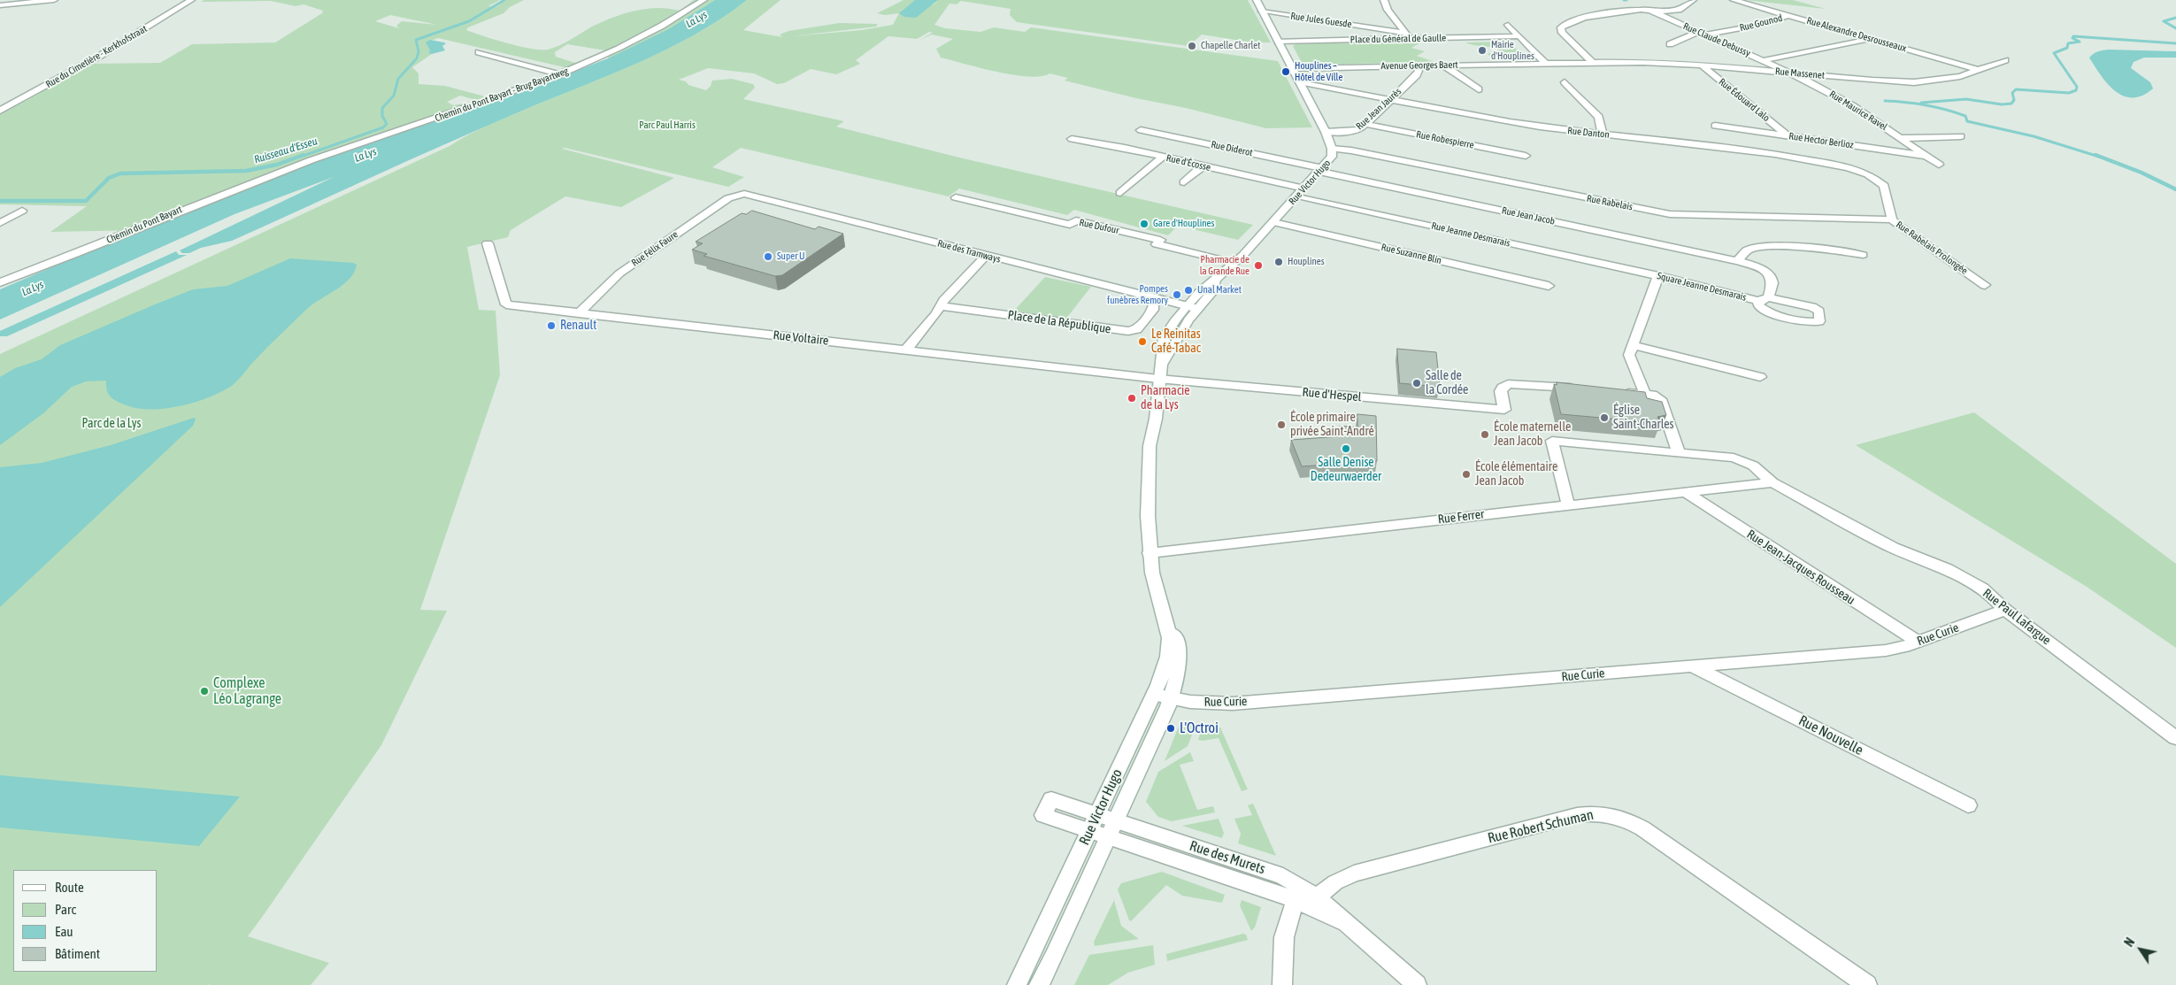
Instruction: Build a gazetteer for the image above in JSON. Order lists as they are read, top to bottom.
{
  "streets": {
    "street": [
      "Rue Jules Guesde",
      "Rue Gounod",
      "Rue Alexandre Desrousseaux",
      "Place du Général de Gaulle",
      "Rue Claude Debussy",
      "Rue du Cimetière - Kerkhofstraat",
      "Avenue Georges Baert",
      "Rue Massenet",
      "Chemin du Pont Bayart - Brug Bayartweg",
      "Rue Édouard Lalo",
      "Rue Jean Jaurès",
      "Rue Maurice Ravel",
      "Rue Danton",
      "Rue Robespierre",
      "Rue Hector Berlioz",
      "Rue Diderot",
      "Rue d'Écosse",
      "Rue Victor Hugo",
      "Rue Rabelais",
      "Rue Jean Jacob",
      "Chemin du Pont Bayart",
      "Rue Dufour",
      "Rue Jeanne Desmarais",
      "Rue Rabelais Prolongée",
      "Rue Félix Faure",
      "Rue des Tramways",
      "Rue Suzanne Blin",
      "Square Jeanne Desmarais",
      "Place de la République",
      "Rue Voltaire",
      "Rue d'Hespel",
      "Rue Ferrer",
      "Rue Jean-Jacques Rousseau",
      "Rue Paul Lafargue",
      "Rue Curie",
      "Rue Nouvelle",
      "Rue Robert Schuman",
      "Rue des Murets"
    ]
  },
  "crossings": [
    ["Rue Jules Guesde", "Place du Général de Gaulle"],
    ["Rue Jules Guesde", "Rue Victor Hugo"],
    ["Rue Gounod", "Rue Alexandre Desrousseaux"],
    ["Rue Gounod", "Rue Claude Debussy"],
    ["Rue Alexandre Desrousseaux", "Rue Massenet"],
    ["Place du Général de Gaulle", "Rue Victor Hugo"],
    ["Rue Claude Debussy", "Avenue Georges Baert"],
    ["Rue Claude Debussy", "Rue Massenet"],
    ["Rue Claude Debussy", "Rue Maurice Ravel"],
    ["Avenue Georges Baert", "Rue Massenet"],
    ["Avenue Georges Baert", "Rue Jean Jaurès"],
    ["Avenue Georges Baert", "Rue Victor Hugo"],
    ["Rue Massenet", "Rue Édouard Lalo"],
    ["Rue Massenet", "Rue Maurice Ravel"],
    ["Chemin du Pont Bayart - Brug Bayartweg", "Chemin du Pont Bayart"],
    ["Rue Édouard Lalo", "Rue Hector Berlioz"],
    ["Rue Jean Jaurès", "Rue Danton"],
    ["Rue Jean Jaurès", "Rue Robespierre"],
    ["Rue Jean Jaurès", "Rue Victor Hugo"],
    ["Rue Maurice Ravel", "Rue Hector Berlioz"],
    ["Rue Danton", "Rue Victor Hugo"],
    ["Rue Danton", "Rue Rabelais Prolongée"],
    ["Rue Diderot", "Rue Victor Hugo"],
    ["Rue Diderot", "Rue Jean Jacob"],
    ["Rue d'Écosse", "Rue Victor Hugo"],
    ["Rue d'Écosse", "Rue Jeanne Desmarais"],
    ["Rue Victor Hugo", "Rue Rabelais"],
    ["Rue Victor Hugo", "Rue Jean Jacob"],
    ["Rue Victor Hugo", "Rue Dufour"],
    ["Rue Victor Hugo", "Rue Jeanne Desmarais"],
    ["Rue Victor Hugo", "Rue des Tramways"],
    ["Rue Victor Hugo", "Rue Suzanne Blin"],
    ["Rue Victor Hugo", "Rue Voltaire"],
    ["Rue Victor Hugo", "Rue d'Hespel"],
    ["Rue Victor Hugo", "Rue Ferrer"],
    ["Rue Victor Hugo", "Rue Curie"],
    ["Rue Victor Hugo", "Rue des Murets"],
    ["Rue Rabelais", "Rue Rabelais Prolongée"],
    ["Rue Jean Jacob", "Square Jeanne Desmarais"],
    ["Rue Jeanne Desmarais", "Square Jeanne Desmarais"],
    ["Rue Félix Faure", "Rue des Tramways"],
    ["Rue Félix Faure", "Rue Voltaire"],
    ["Rue des Tramways", "Place de la République"],
    ["Rue Voltaire", "Rue d'Hespel"],
    ["Rue Ferrer", "Rue Jean-Jacques Rousseau"],
    ["Rue Ferrer", "Rue Paul Lafargue"],
    ["Rue Jean-Jacques Rousseau", "Rue Curie"],
    ["Rue Paul Lafargue", "Rue Curie"],
    ["Rue Curie", "Rue Nouvelle"],
    ["Rue Robert Schuman", "Rue des Murets"]
  ],
  "water": ["La Lys", "Ruisseau d'Esseu"],
  "parks": ["Parc Paul Harris", "Parc de la Lys"],
  "places": [
    "Chapelle Charlet",
    "Mairie d'Houplines",
    "Houplines – Hôtel de Ville",
    "Gare d'Houplines",
    "Super U",
    "Houplines",
    "Pharmacie de la Grande Rue",
    "Unal Market",
    "Pompes funèbres Remory",
    "Renault",
    "Le Reinitas Café-Tabac",
    "Salle de la Cordée",
    "Pharmacie de la Lys",
    "Église Saint-Charles",
    "École primaire privée Saint-André",
    "École maternelle Jean Jacob",
    "Salle Denise Dedeurwaerder",
    "École élémentaire Jean Jacob",
    "Complexe Léo Lagrange",
    "L'Octroi"
  ],
  "legend": [
    "Route",
    "Parc",
    "Eau",
    "Bâtiment"
  ],
  "north": "top left"
}
